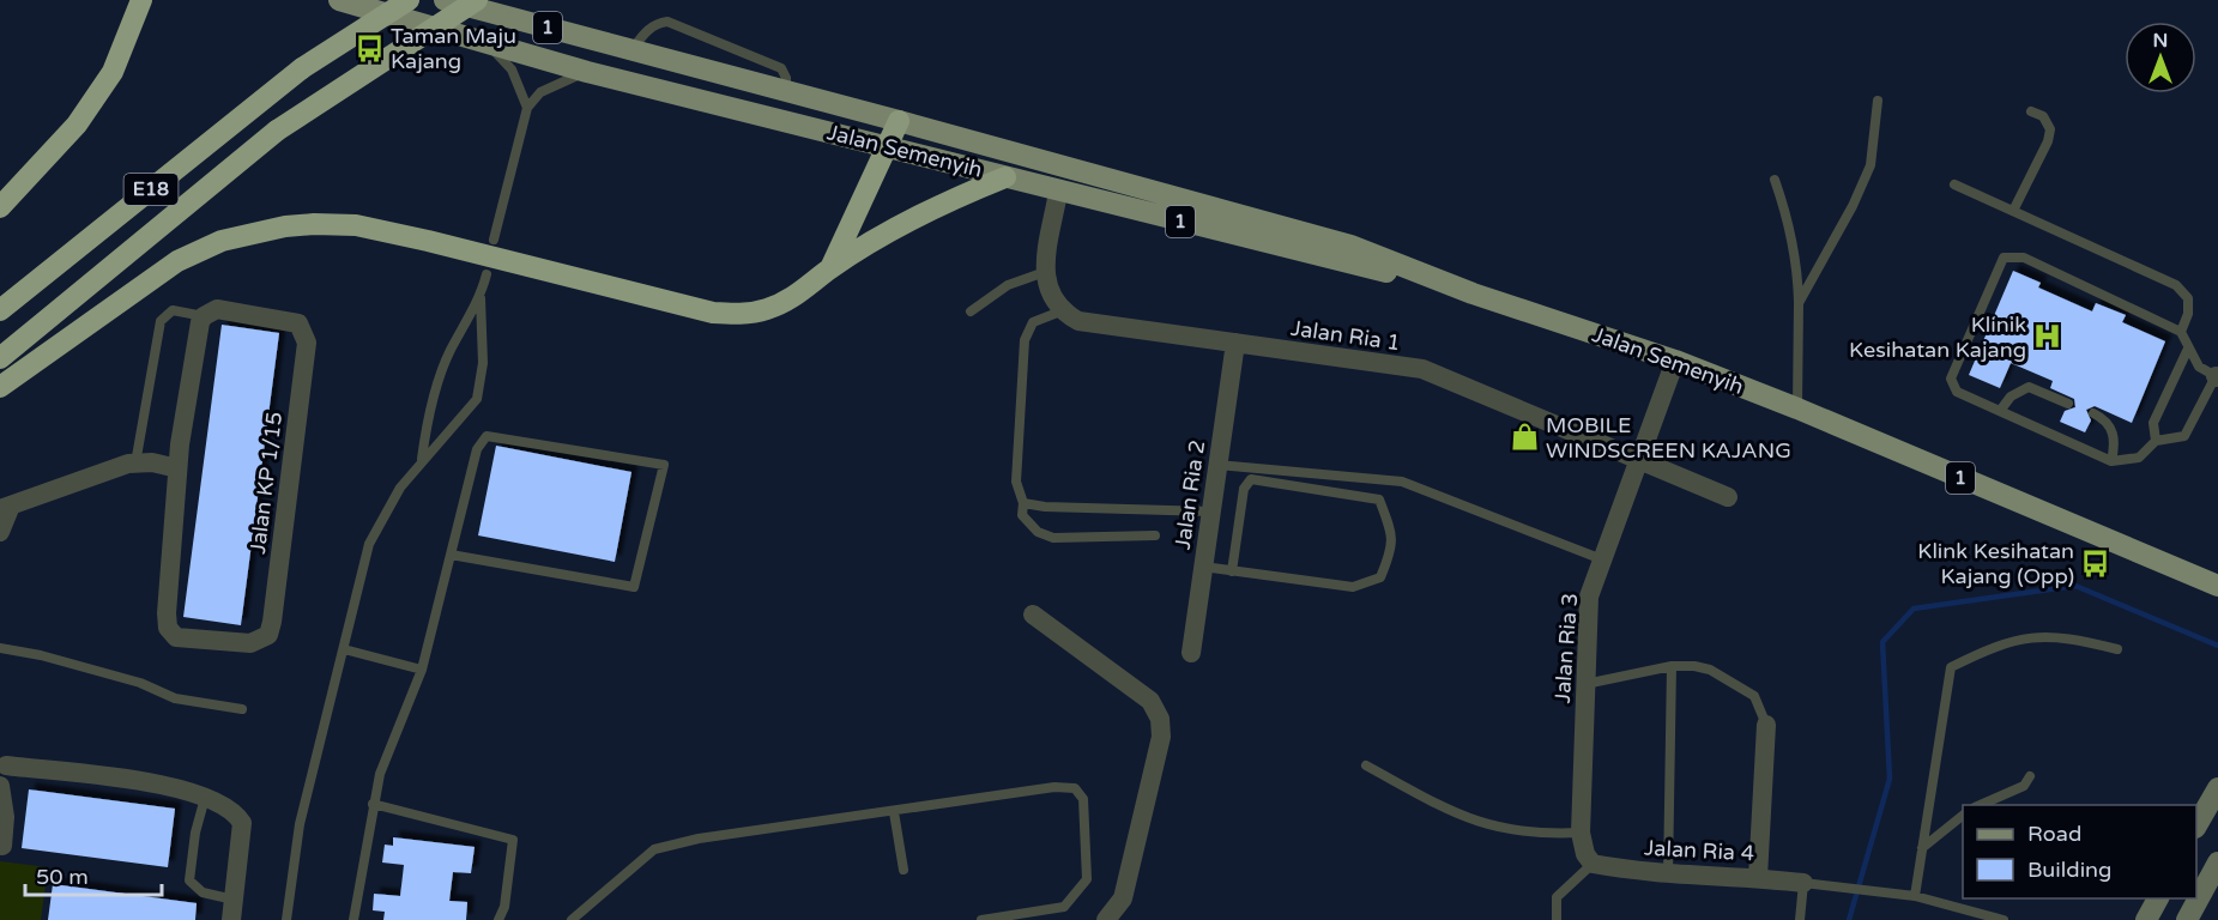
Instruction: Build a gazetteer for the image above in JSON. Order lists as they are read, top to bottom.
{
  "streets": {
    "highway": ["E18"],
    "main road": ["1", "Jalan Semenyih"],
    "street": [
      "Jalan Ria 1",
      "Jalan KP 1/15",
      "Jalan Ria 2",
      "Jalan Ria 3",
      "Jalan Ria 4"
    ]
  },
  "crossings": [
    ["Jalan Semenyih", "Jalan Ria 3"],
    ["Jalan Ria 1", "Jalan Ria 2"],
    ["Jalan Ria 1", "Jalan Ria 3"],
    ["Jalan Ria 3", "Jalan Ria 4"]
  ],
  "places": {
    "bus stop": ["Taman Maju Kajang", "Klink Kesihatan Kajang (Opp)"],
    "hospital": ["Klinik Kesihatan Kajang"],
    "shop": ["MOBILE WINDSCREEN KAJANG"]
  },
  "legend": ["Road", "Building"],
  "scale_bar": "50 m",
  "north": "top"
}
